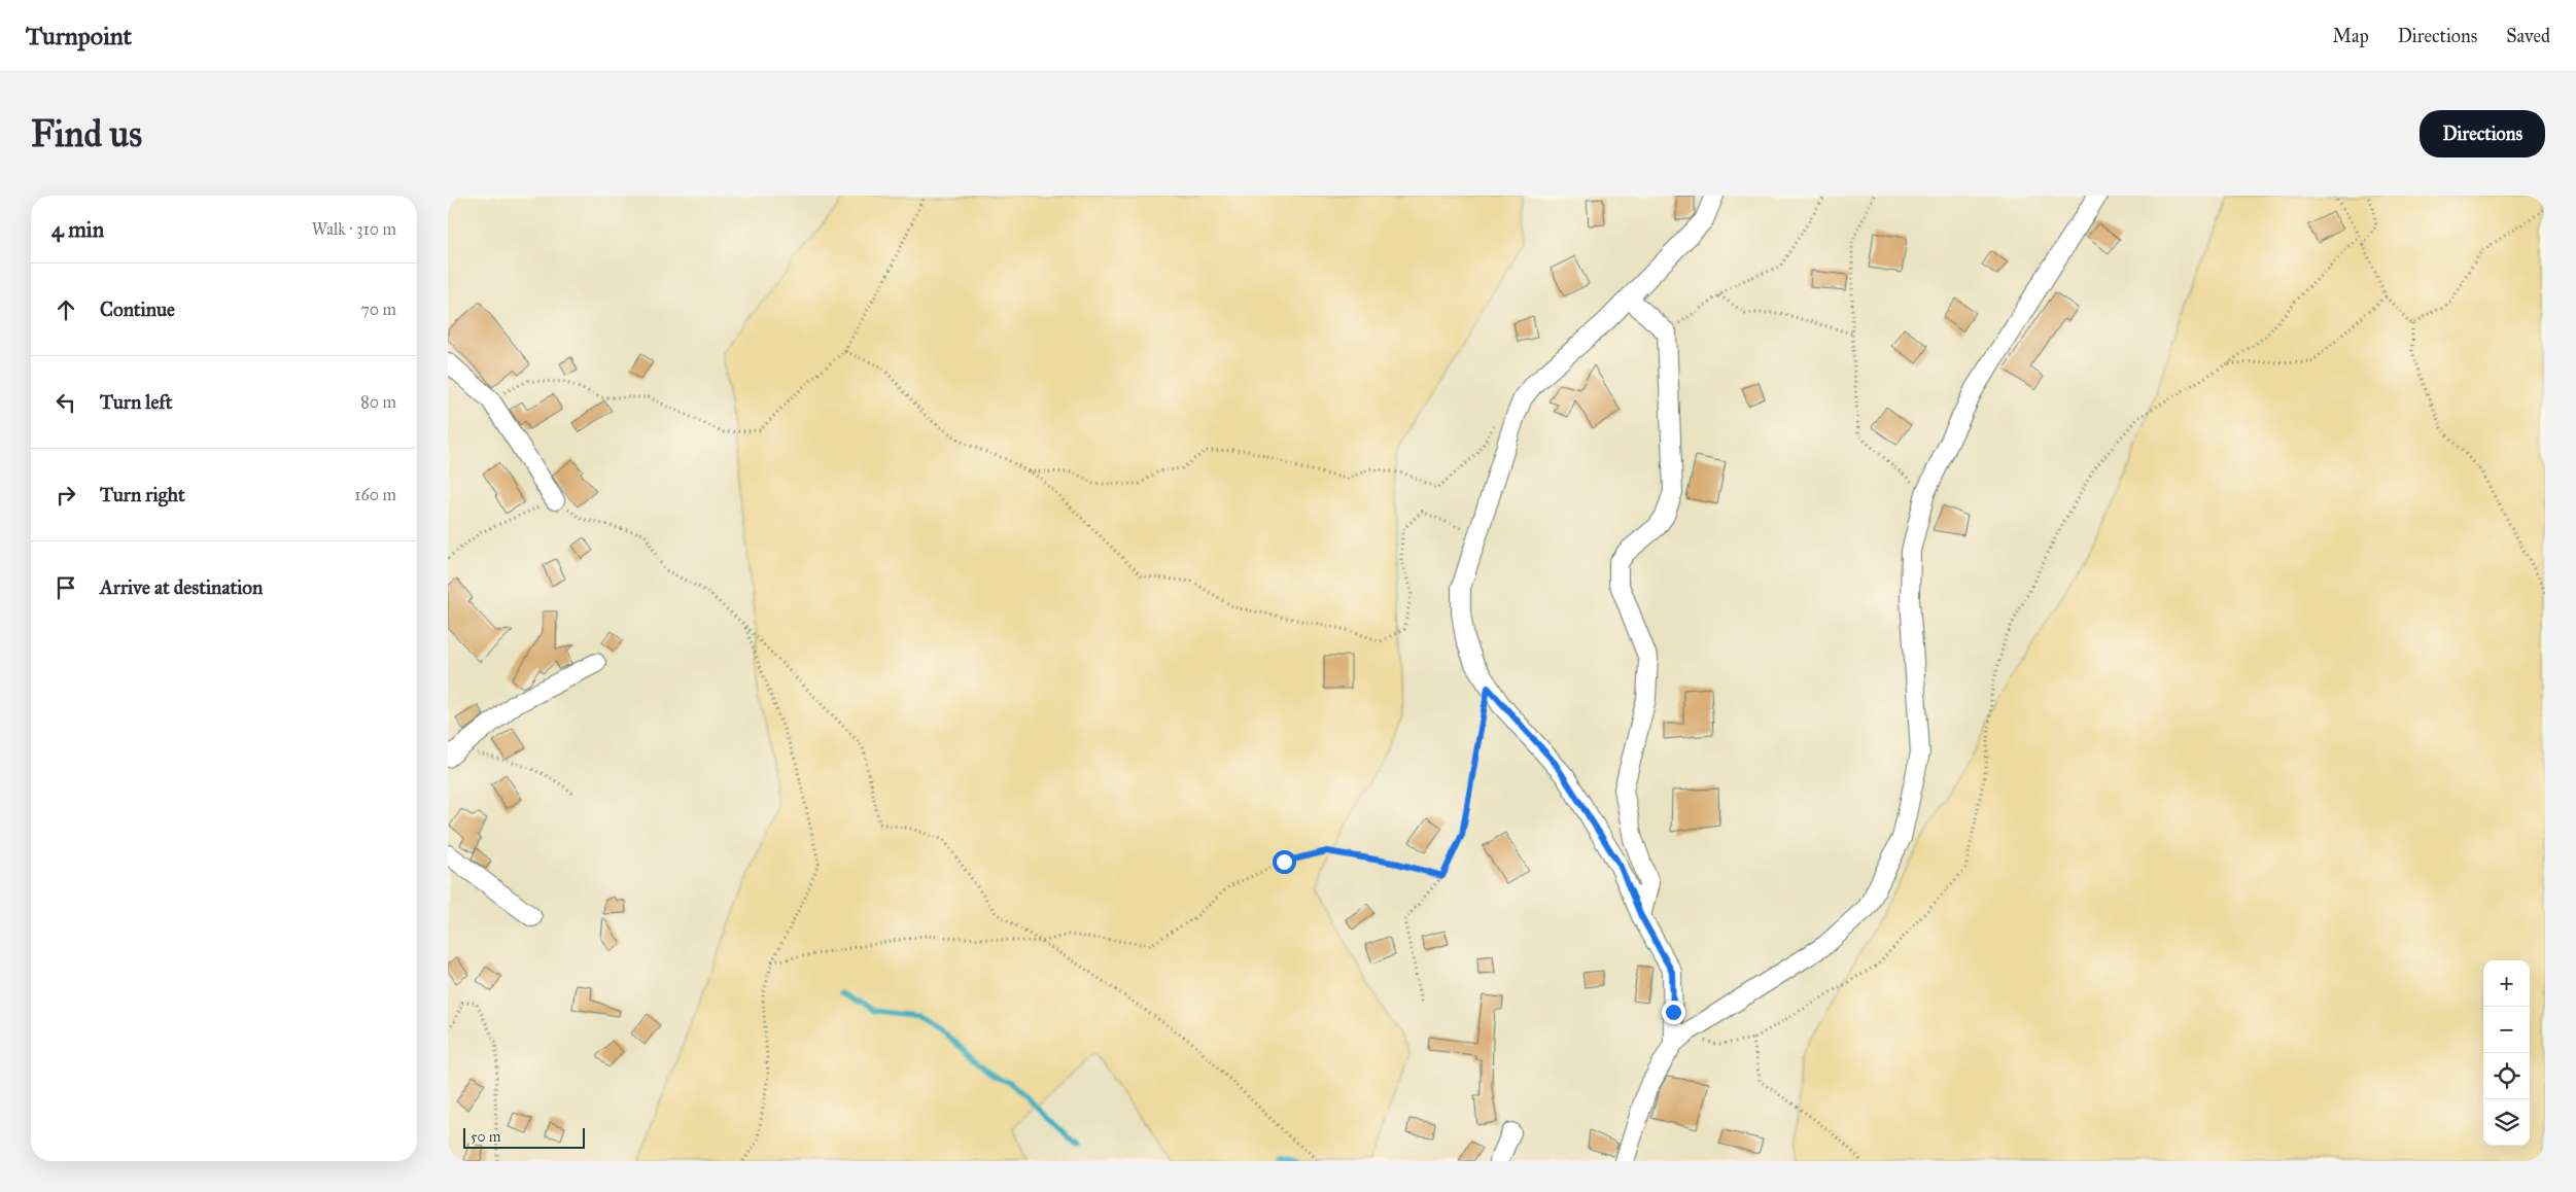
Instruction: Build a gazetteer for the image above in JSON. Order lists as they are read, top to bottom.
{
  "scale_bar": "50 m",
  "page": {
    "header": "Turnpoint",
    "nav": ["Map", "Directions", "Saved"],
    "buttons": "Directions",
    "title": "Find us",
    "heading": ["4 min", "Walk · 310 m"],
    "list": [
      ["Continue", "70 m"],
      ["Turn left", "80 m"],
      ["Turn right", "160 m"],
      "Arrive at destination"
    ],
    "map_buttons": ["+", "−"],
    "scale": "50 m"
  }
}
